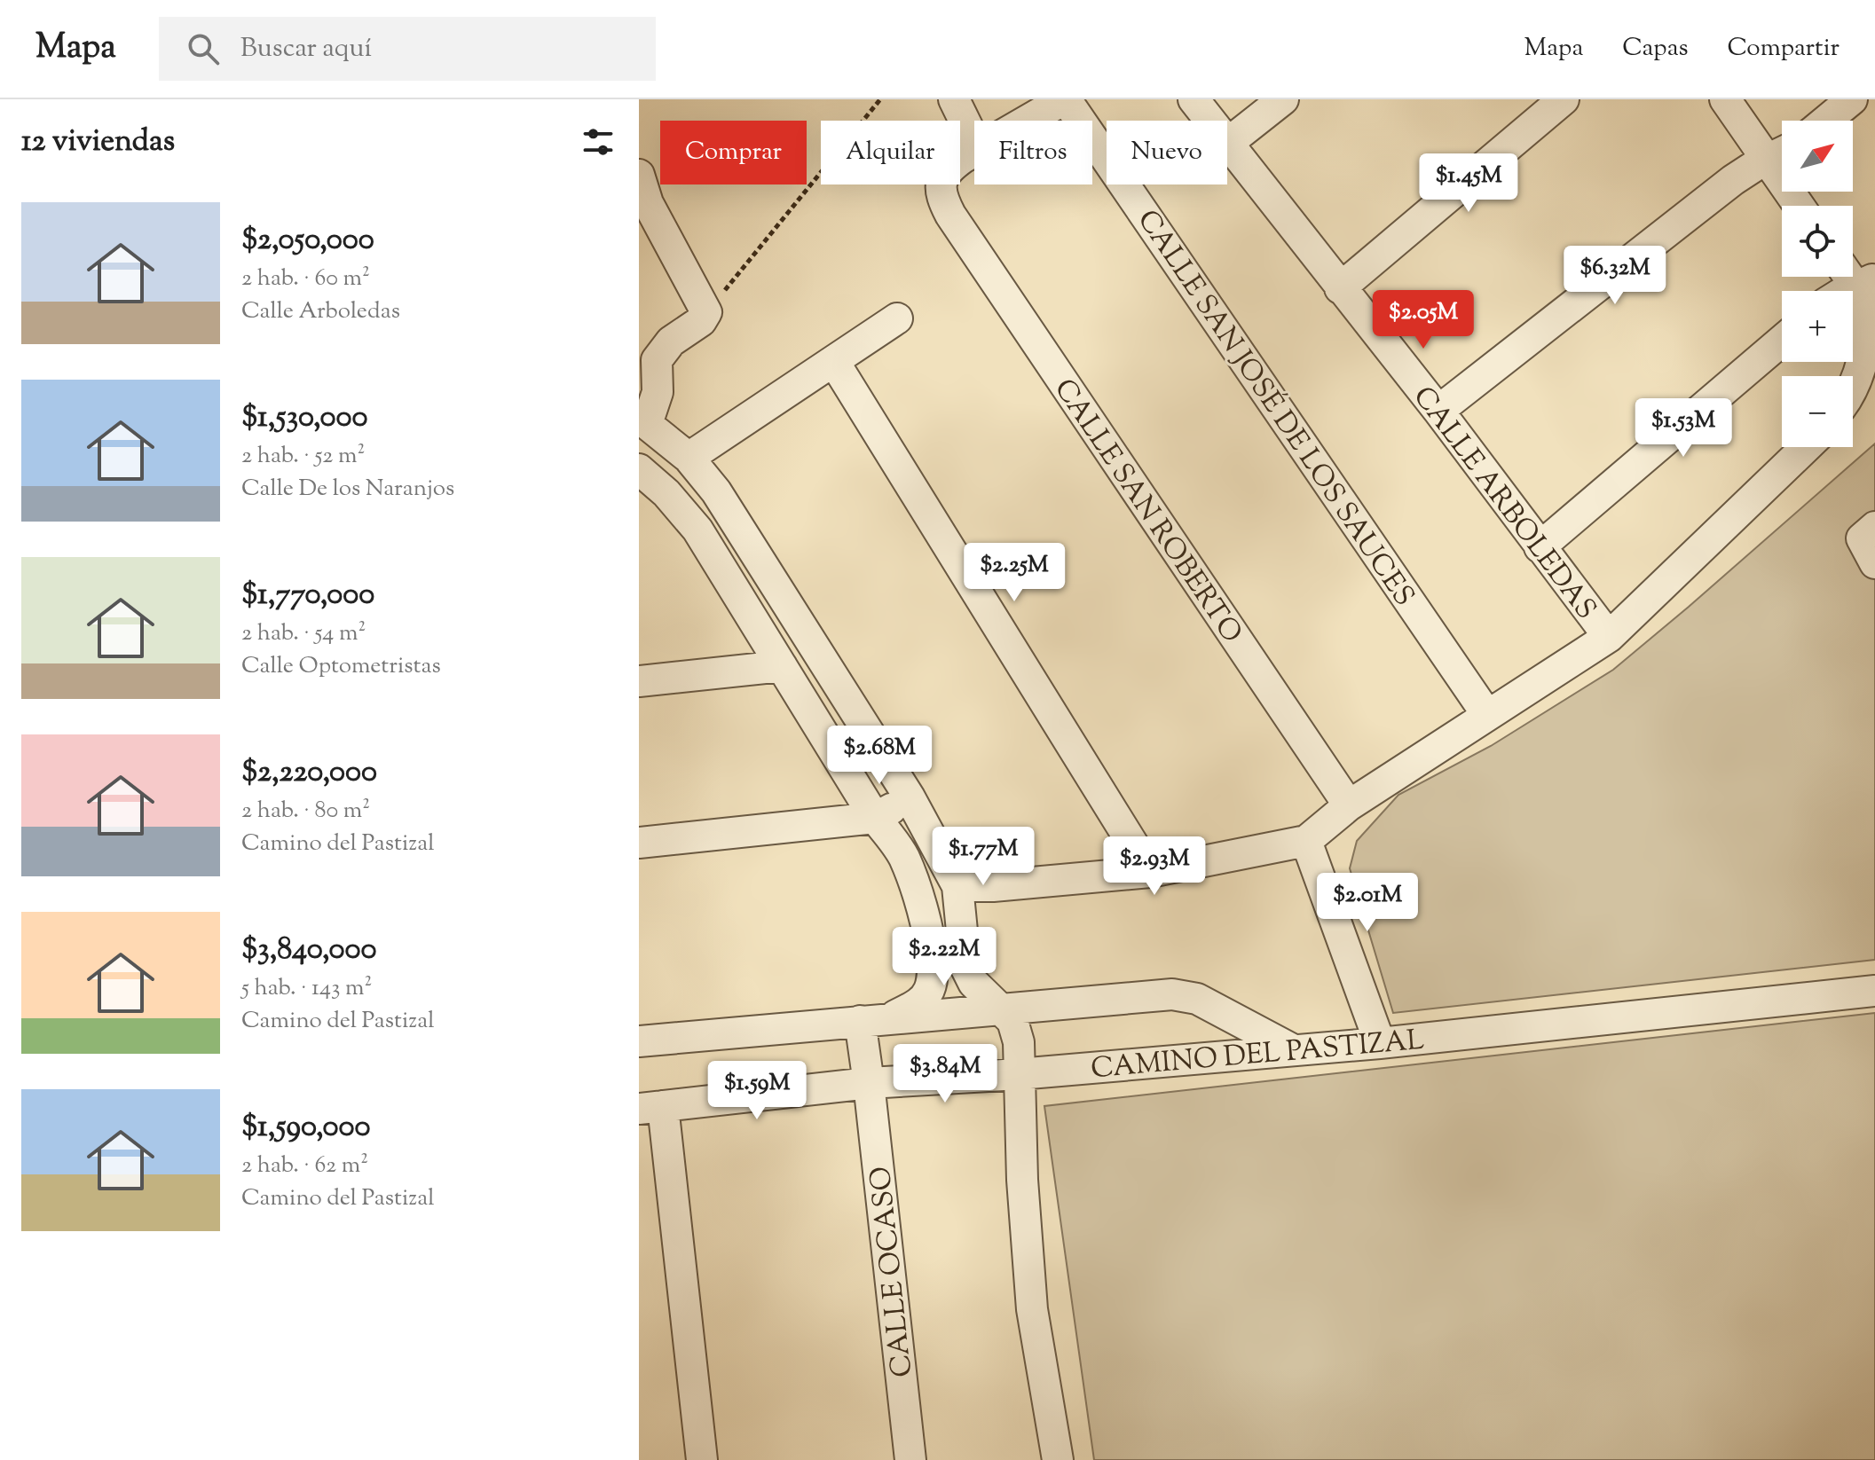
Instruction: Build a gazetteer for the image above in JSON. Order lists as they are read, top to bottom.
{
  "streets": {
    "street": [
      "CALLE SAN JOSÉ DE LOS SAUCES",
      "CALLE ARBOLEDAS",
      "CALLE SAN ROBERTO",
      "CAMINO DEL PASTIZAL",
      "CALLE OCASO"
    ]
  },
  "crossings": [
    ["CALLE SAN JOSÉ DE LOS SAUCES", "CALLE ARBOLEDAS"],
    ["CALLE ARBOLEDAS", "CALLE SAN ROBERTO"],
    ["CAMINO DEL PASTIZAL", "CALLE OCASO"]
  ],
  "north": "top right",
  "page": {
    "header": "Mapa",
    "search": "Buscar aquí",
    "nav": ["Mapa", "Capas", "Compartir"],
    "heading": "12 viviendas",
    "map_buttons": ["+", "−"],
    "chip": [
      "Comprar",
      "Alquilar",
      "Filtros",
      "Nuevo"
    ],
    "price": [
      "$1.45M",
      "$6.32M",
      "$2.05M",
      "$1.53M",
      "$2.25M",
      "$2.68M",
      "$1.77M",
      "$2.93M",
      "$2.01M",
      "$2.22M",
      "$3.84M",
      "$1.59M"
    ],
    "list": [
      {
        "name": "$2,050,000",
        "note": "2 hab. · 60 m² · Calle Arboledas"
      },
      {
        "name": "$1,530,000",
        "note": "2 hab. · 52 m² · Calle De los Naranjos"
      },
      {
        "name": "$1,770,000",
        "note": "2 hab. · 54 m² · Calle Optometristas"
      },
      {
        "name": "$2,220,000",
        "note": "2 hab. · 80 m² · Camino del Pastizal"
      },
      {
        "name": "$3,840,000",
        "note": "5 hab. · 143 m² · Camino del Pastizal"
      },
      {
        "name": "$1,590,000",
        "note": "2 hab. · 62 m² · Camino del Pastizal"
      }
    ]
  }
}
